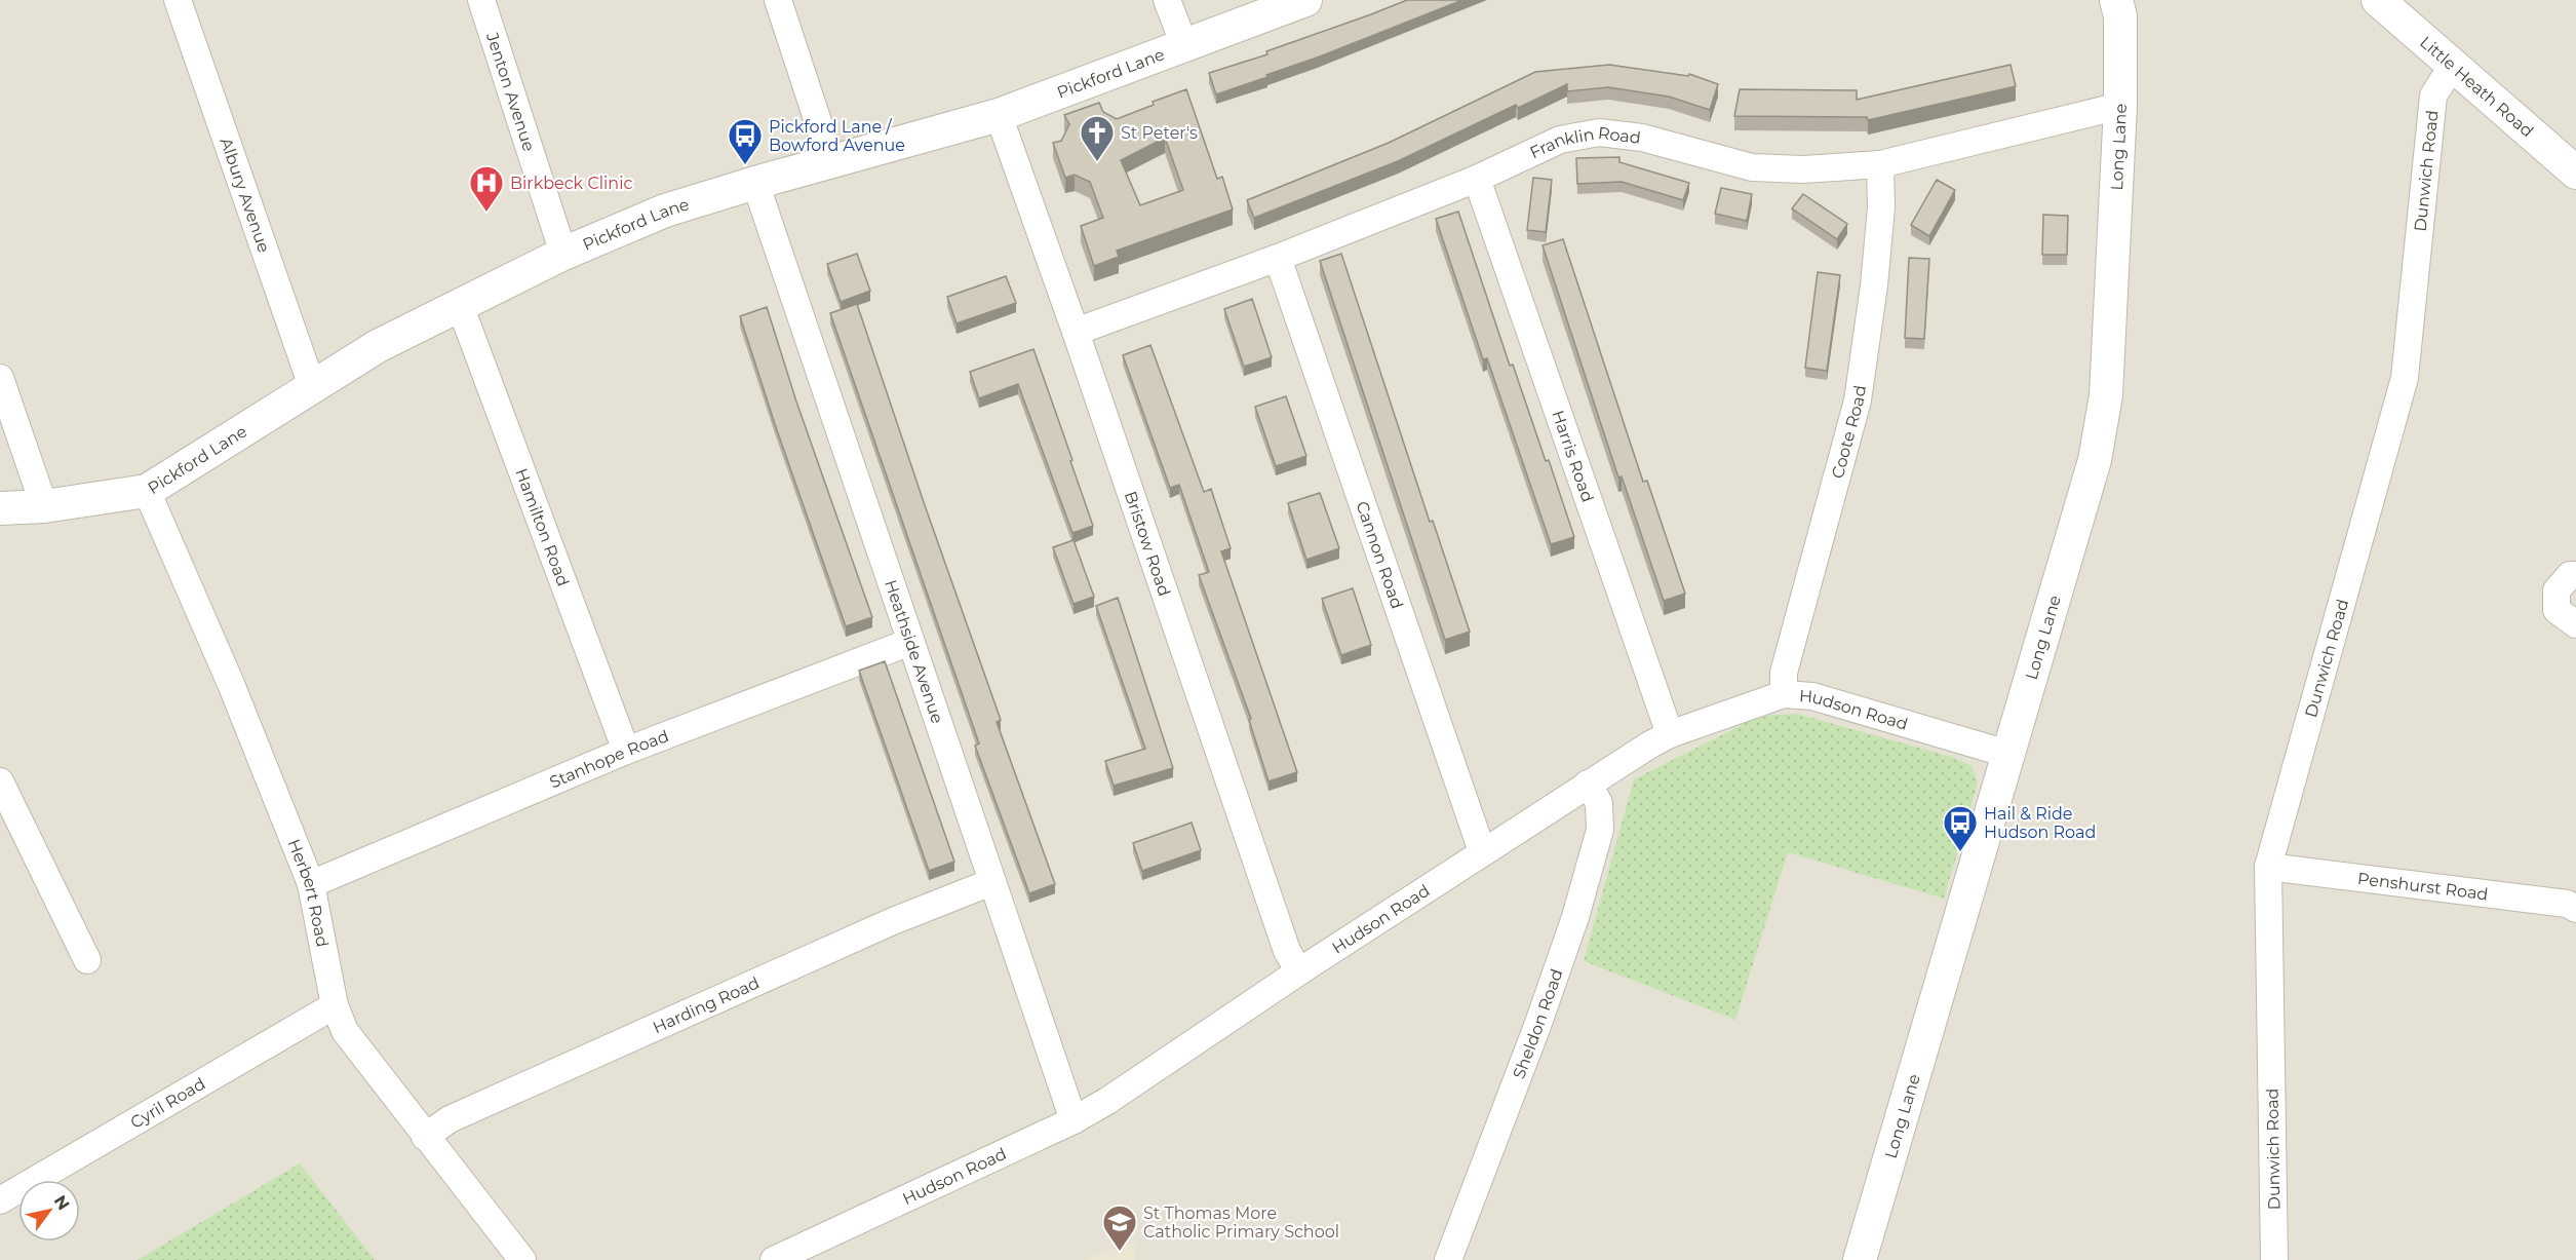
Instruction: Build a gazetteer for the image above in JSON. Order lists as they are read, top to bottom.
{
  "streets": {
    "street": [
      "Pickford Lane",
      "Little Heath Road",
      "Jenton Avenue",
      "Franklin Road",
      "Long Lane",
      "Dunwich Road",
      "Albury Avenue",
      "Coote Road",
      "Harris Road",
      "Hamilton Road",
      "Bristow Road",
      "Cannon Road",
      "Heathside Avenue",
      "Hudson Road",
      "Stanhope Road",
      "Penshurst Road",
      "Herbert Road",
      "Harding Road",
      "Sheldon Road",
      "Cyril Road"
    ]
  },
  "crossings": [
    ["Pickford Lane", "Jenton Avenue"],
    ["Pickford Lane", "Albury Avenue"],
    ["Pickford Lane", "Hamilton Road"],
    ["Pickford Lane", "Bristow Road"],
    ["Pickford Lane", "Heathside Avenue"],
    ["Pickford Lane", "Herbert Road"],
    ["Little Heath Road", "Dunwich Road"],
    ["Franklin Road", "Long Lane"],
    ["Franklin Road", "Coote Road"],
    ["Franklin Road", "Harris Road"],
    ["Franklin Road", "Bristow Road"],
    ["Franklin Road", "Cannon Road"],
    ["Long Lane", "Hudson Road"],
    ["Dunwich Road", "Penshurst Road"],
    ["Coote Road", "Hudson Road"],
    ["Harris Road", "Hudson Road"],
    ["Hamilton Road", "Stanhope Road"],
    ["Bristow Road", "Hudson Road"],
    ["Cannon Road", "Hudson Road"],
    ["Heathside Avenue", "Hudson Road"],
    ["Heathside Avenue", "Stanhope Road"],
    ["Heathside Avenue", "Harding Road"],
    ["Hudson Road", "Sheldon Road"],
    ["Stanhope Road", "Herbert Road"],
    ["Herbert Road", "Harding Road"],
    ["Herbert Road", "Cyril Road"]
  ],
  "places": {
    "church": ["St Peter's"],
    "bus stop": ["Pickford Lane / Bowford Avenue", "Hail & Ride Hudson Road"],
    "hospital": ["Birkbeck Clinic"],
    "school or university": ["St Thomas More Catholic Primary School"]
  },
  "north": "top right"
}
